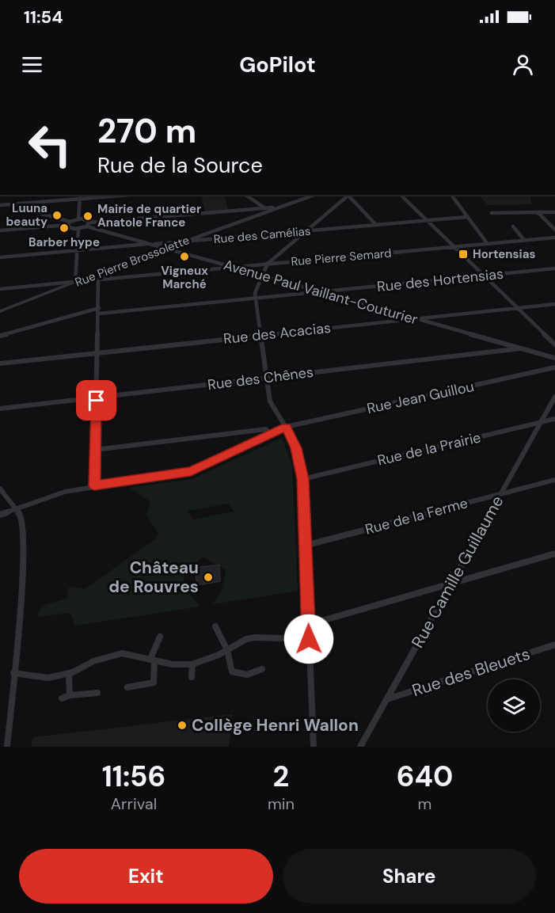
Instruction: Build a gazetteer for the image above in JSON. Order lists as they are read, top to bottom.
{
  "streets": {
    "street": [
      "Rue des Camélias",
      "Rue Pierre Semard",
      "Rue Pierre Brossolette",
      "Rue des Hortensias",
      "Avenue Paul Vaillant-Couturier",
      "Rue des Acacias",
      "Rue des Chênes",
      "Rue Jean Guillou",
      "Rue de la Prairie",
      "Rue de la Ferme",
      "Rue Camille Guillaume",
      "Rue des Bleuets"
    ]
  },
  "crossings": [
    ["Rue des Camélias", "Rue Pierre Brossolette"],
    ["Rue des Camélias", "Avenue Paul Vaillant-Couturier"],
    ["Rue Pierre Semard", "Rue Pierre Brossolette"],
    ["Rue Pierre Semard", "Avenue Paul Vaillant-Couturier"],
    ["Rue Pierre Brossolette", "Avenue Paul Vaillant-Couturier"],
    ["Rue des Hortensias", "Avenue Paul Vaillant-Couturier"],
    ["Avenue Paul Vaillant-Couturier", "Rue des Acacias"],
    ["Avenue Paul Vaillant-Couturier", "Rue des Chênes"],
    ["Rue de la Prairie", "Rue Camille Guillaume"],
    ["Rue de la Ferme", "Rue Camille Guillaume"],
    ["Rue Camille Guillaume", "Rue des Bleuets"]
  ],
  "places": {
    "other": [
      "Luuna beauty",
      "Mairie de quartier Anatole France",
      "Barber hype",
      "Vigneux Marché",
      "Château de Rouvres",
      "Collège Henri Wallon"
    ],
    "transit": ["Hortensias"]
  },
  "page": {
    "status": "11:54",
    "header": "GoPilot",
    "turn": ["270 m", "Rue de la Source"],
    "eta": [
      "11:56",
      "Arrival",
      "2",
      "min",
      "640",
      "m"
    ],
    "buttons": ["Exit", "Share"]
  }
}
